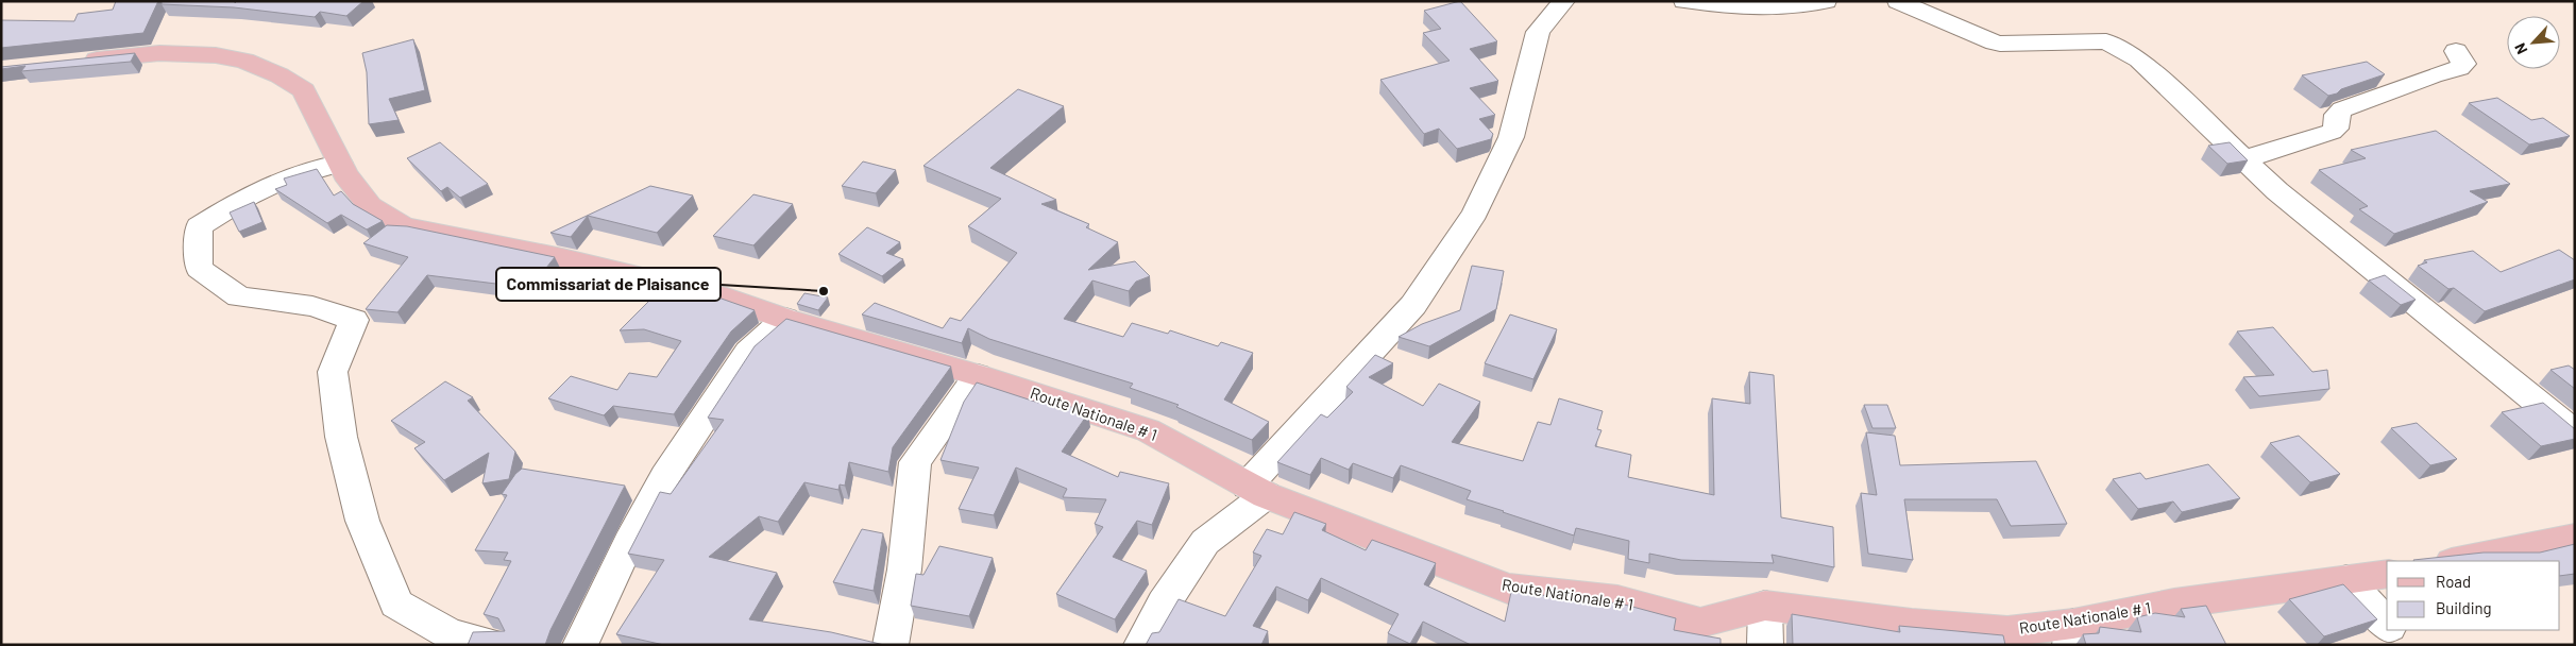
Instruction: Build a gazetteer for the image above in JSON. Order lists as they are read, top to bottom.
{
  "streets": {
    "main road": ["Route Nationale # 1"]
  },
  "places": ["Commissariat de Plaisance"],
  "legend": ["Road", "Building"],
  "north": "bottom left"
}
